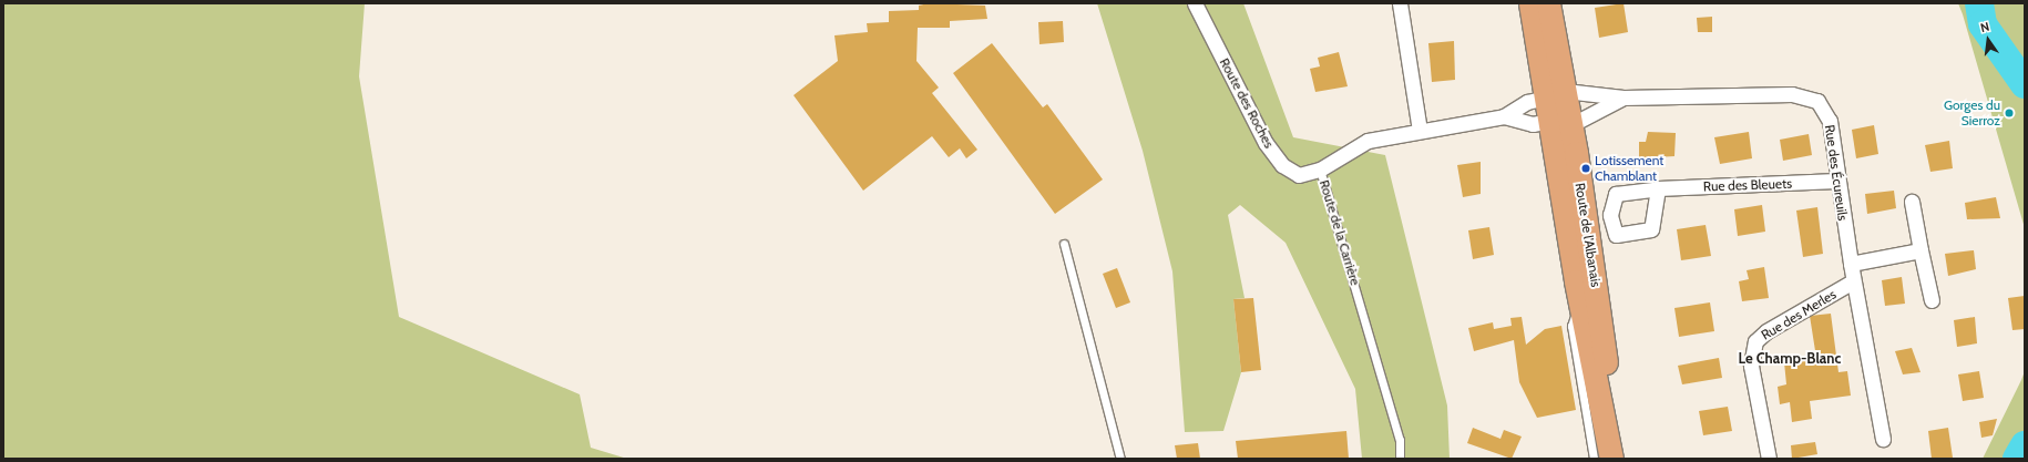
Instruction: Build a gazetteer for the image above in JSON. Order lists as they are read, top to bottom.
{
  "streets": {
    "main road": ["Route de l'Albanais"],
    "street": [
      "Route des Roches",
      "Rue des Écureuils",
      "Rue des Bleuets",
      "Route de la Carrière",
      "Rue des Merles"
    ]
  },
  "crossings": [
    ["Route des Roches", "Route de la Carrière"],
    ["Rue des Écureuils", "Rue des Bleuets"],
    ["Rue des Écureuils", "Route de la Carrière"],
    ["Rue des Écureuils", "Route de l'Albanais"],
    ["Rue des Écureuils", "Rue des Merles"],
    ["Route de la Carrière", "Route de l'Albanais"]
  ],
  "districts": ["Le Champ-Blanc"],
  "places": ["Gorges du Sierroz", "Lotissement Chamblant"],
  "north": "top"
}
